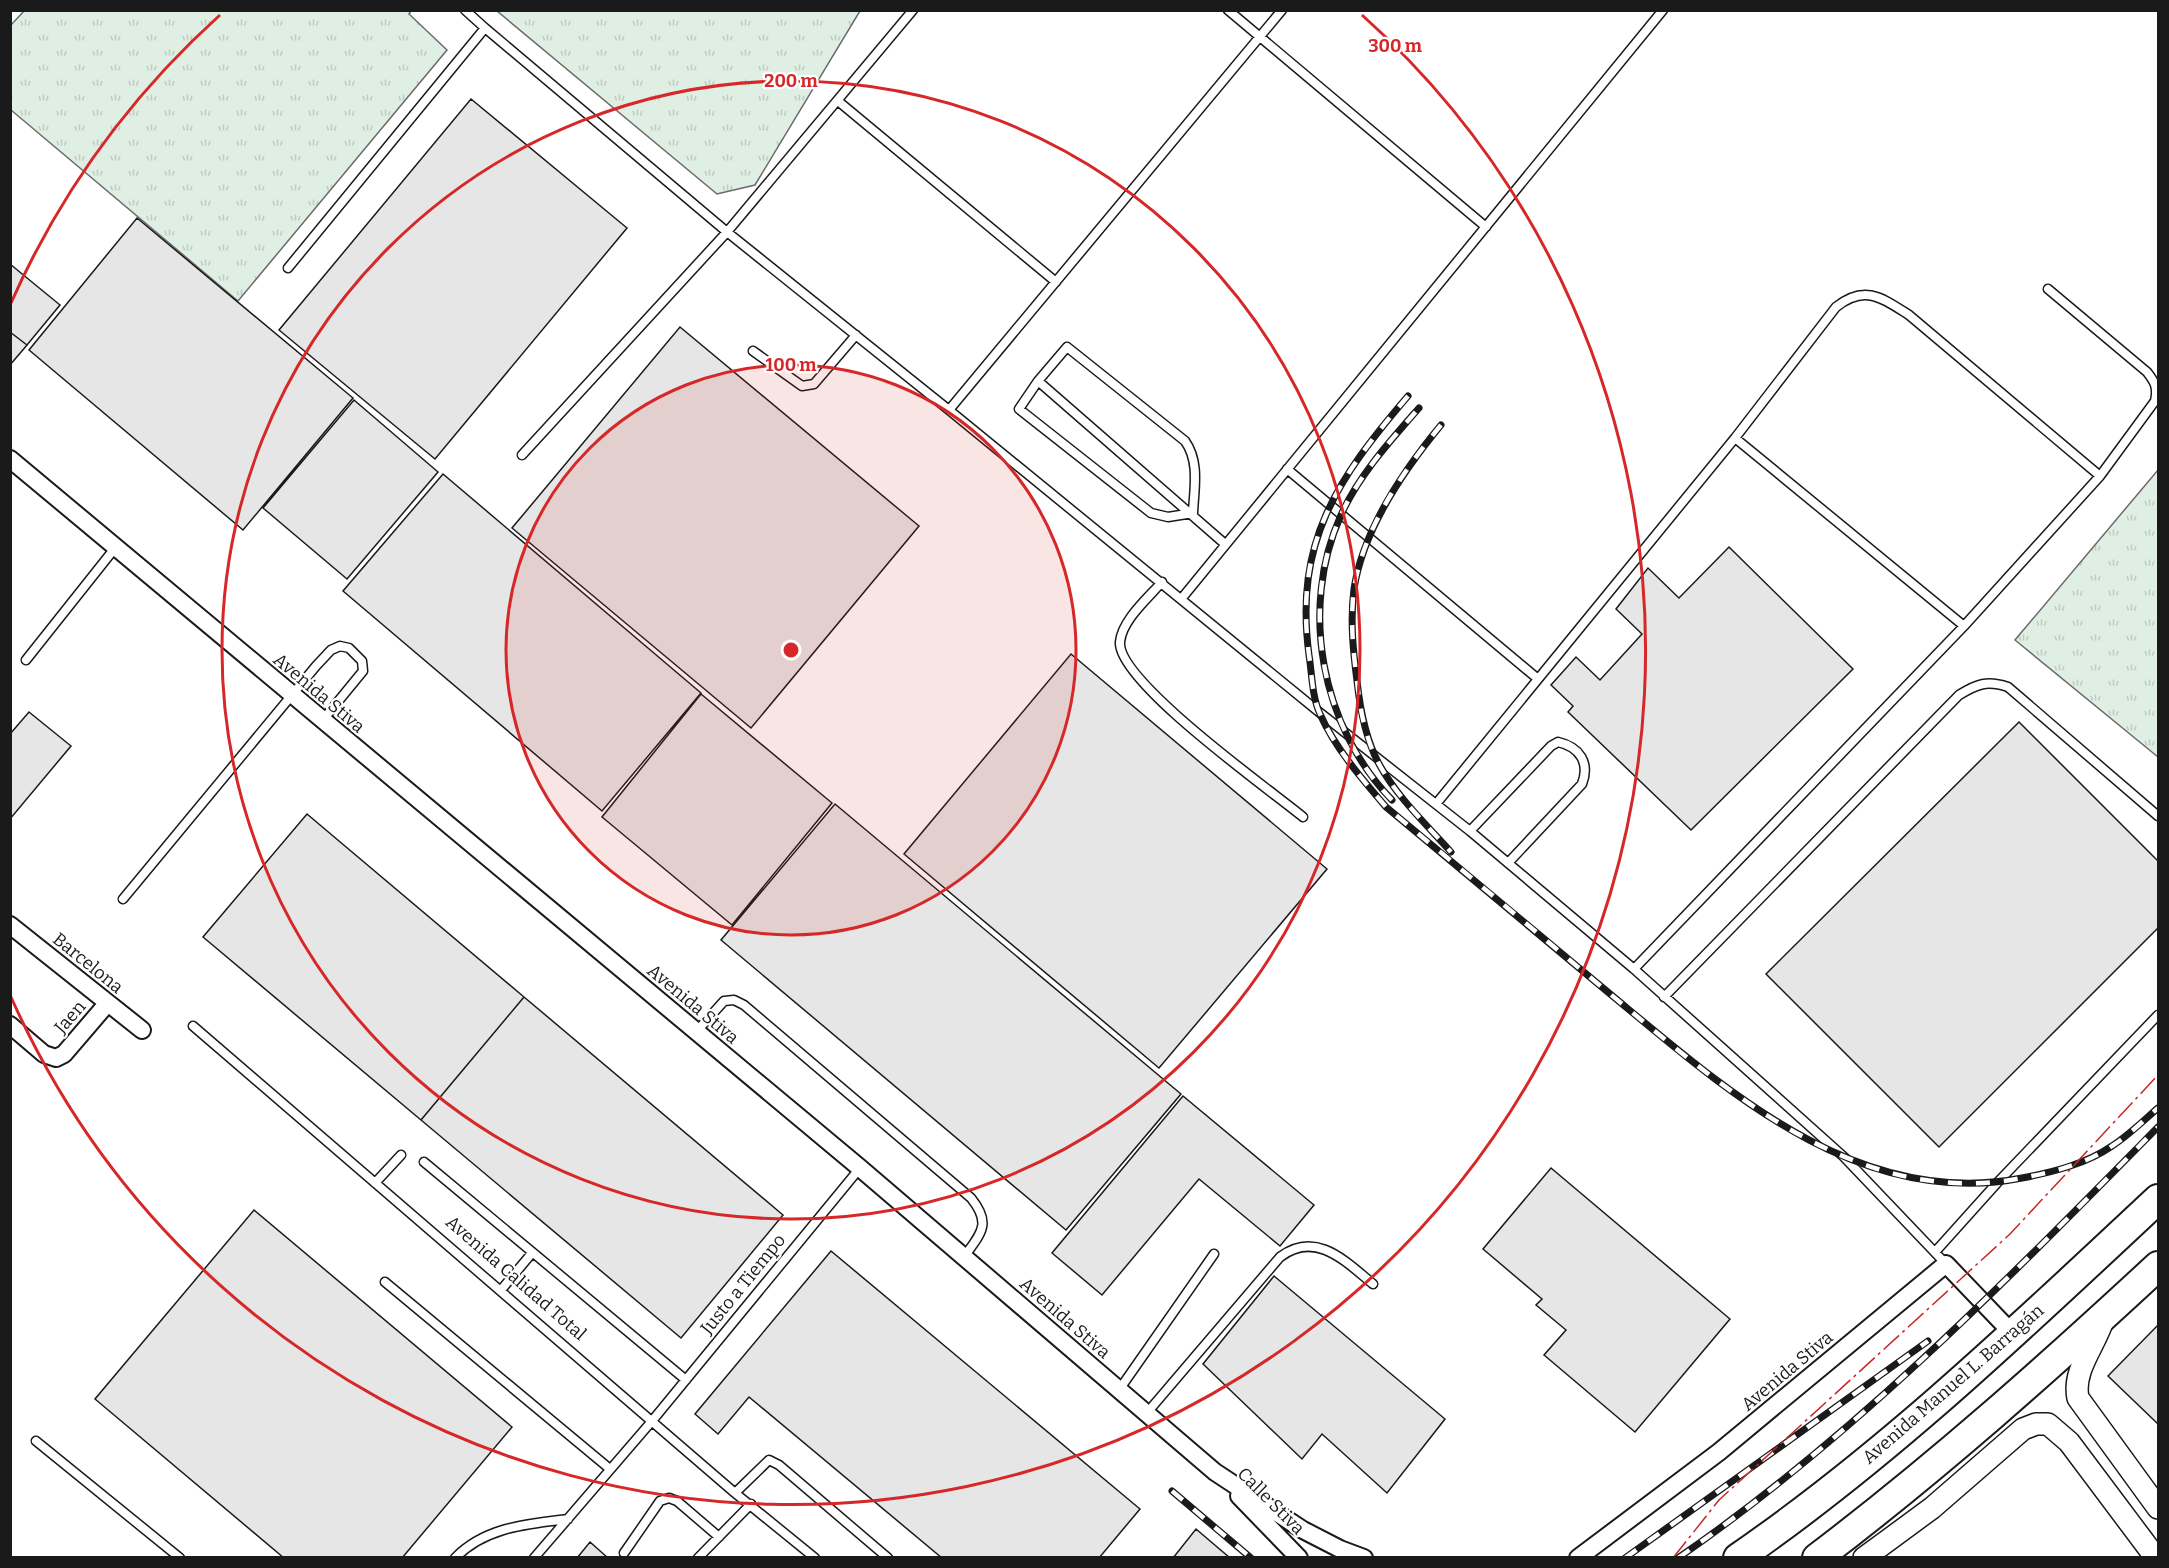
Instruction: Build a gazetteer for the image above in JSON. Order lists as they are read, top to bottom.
{
  "streets": {
    "highway": ["Avenida Manuel L. Barragán"],
    "street": [
      "Avenida Stiva",
      "Barcelona",
      "Jaen",
      "Calle Stiva"
    ],
    "lane": ["Avenida Calidad Total", "Justo a Tiempo"]
  },
  "crossings": [
    ["Avenida Stiva", "Justo a Tiempo"],
    ["Avenida Stiva", "Calle Stiva"],
    ["Barcelona", "Jaen"],
    ["Avenida Calidad Total", "Justo a Tiempo"]
  ],
  "rings": ["300 m", "200 m", "100 m"]
}
